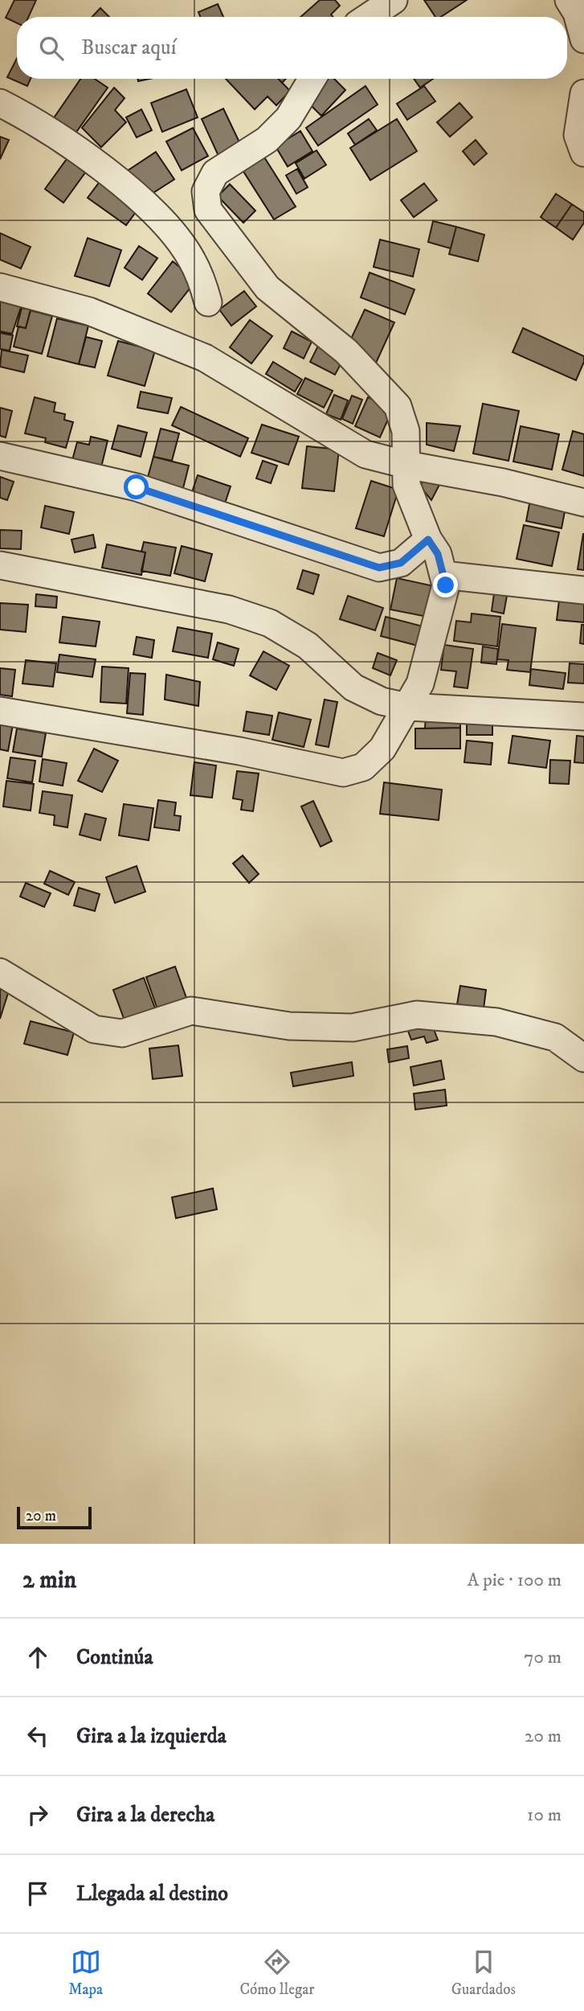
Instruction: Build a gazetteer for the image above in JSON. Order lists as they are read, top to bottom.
{
  "scale_bar": "20 m",
  "page": {
    "search": "Buscar aquí",
    "scale": "20 m",
    "heading": ["2 min", "A pie · 100 m"],
    "list": [
      ["Continúa", "70 m"],
      ["Gira a la izquierda", "20 m"],
      ["Gira a la derecha", "10 m"],
      "Llegada al destino"
    ],
    "nav": ["Mapa", "Cómo llegar", "Guardados"]
  }
}
